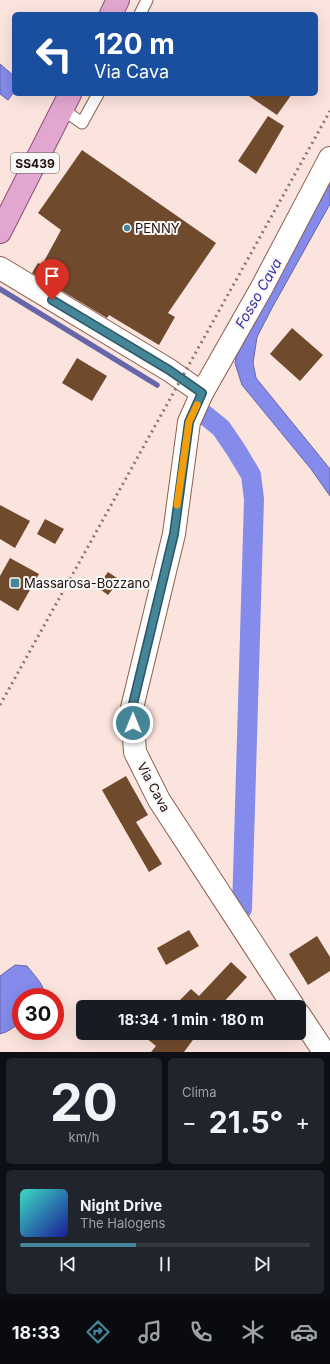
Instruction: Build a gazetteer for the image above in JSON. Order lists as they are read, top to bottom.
{
  "streets": {
    "main road": ["SS439"],
    "street": ["Via Cava"]
  },
  "water": ["Fosso Cava"],
  "places": {
    "other": ["PENNY"],
    "transit": ["Massarosa-Bozzano"]
  },
  "page": {
    "turn": ["120 m", "Via Cava"],
    "limit": "30",
    "trip": "18:34 · 1 min · 180 m",
    "tile": [
      ["20", "km/h"],
      "Clima"
    ],
    "heat": ["−", "21.5°", "+"],
    "song": ["Night Drive", "The Halogens"],
    "tabs": "18:33"
  }
}
